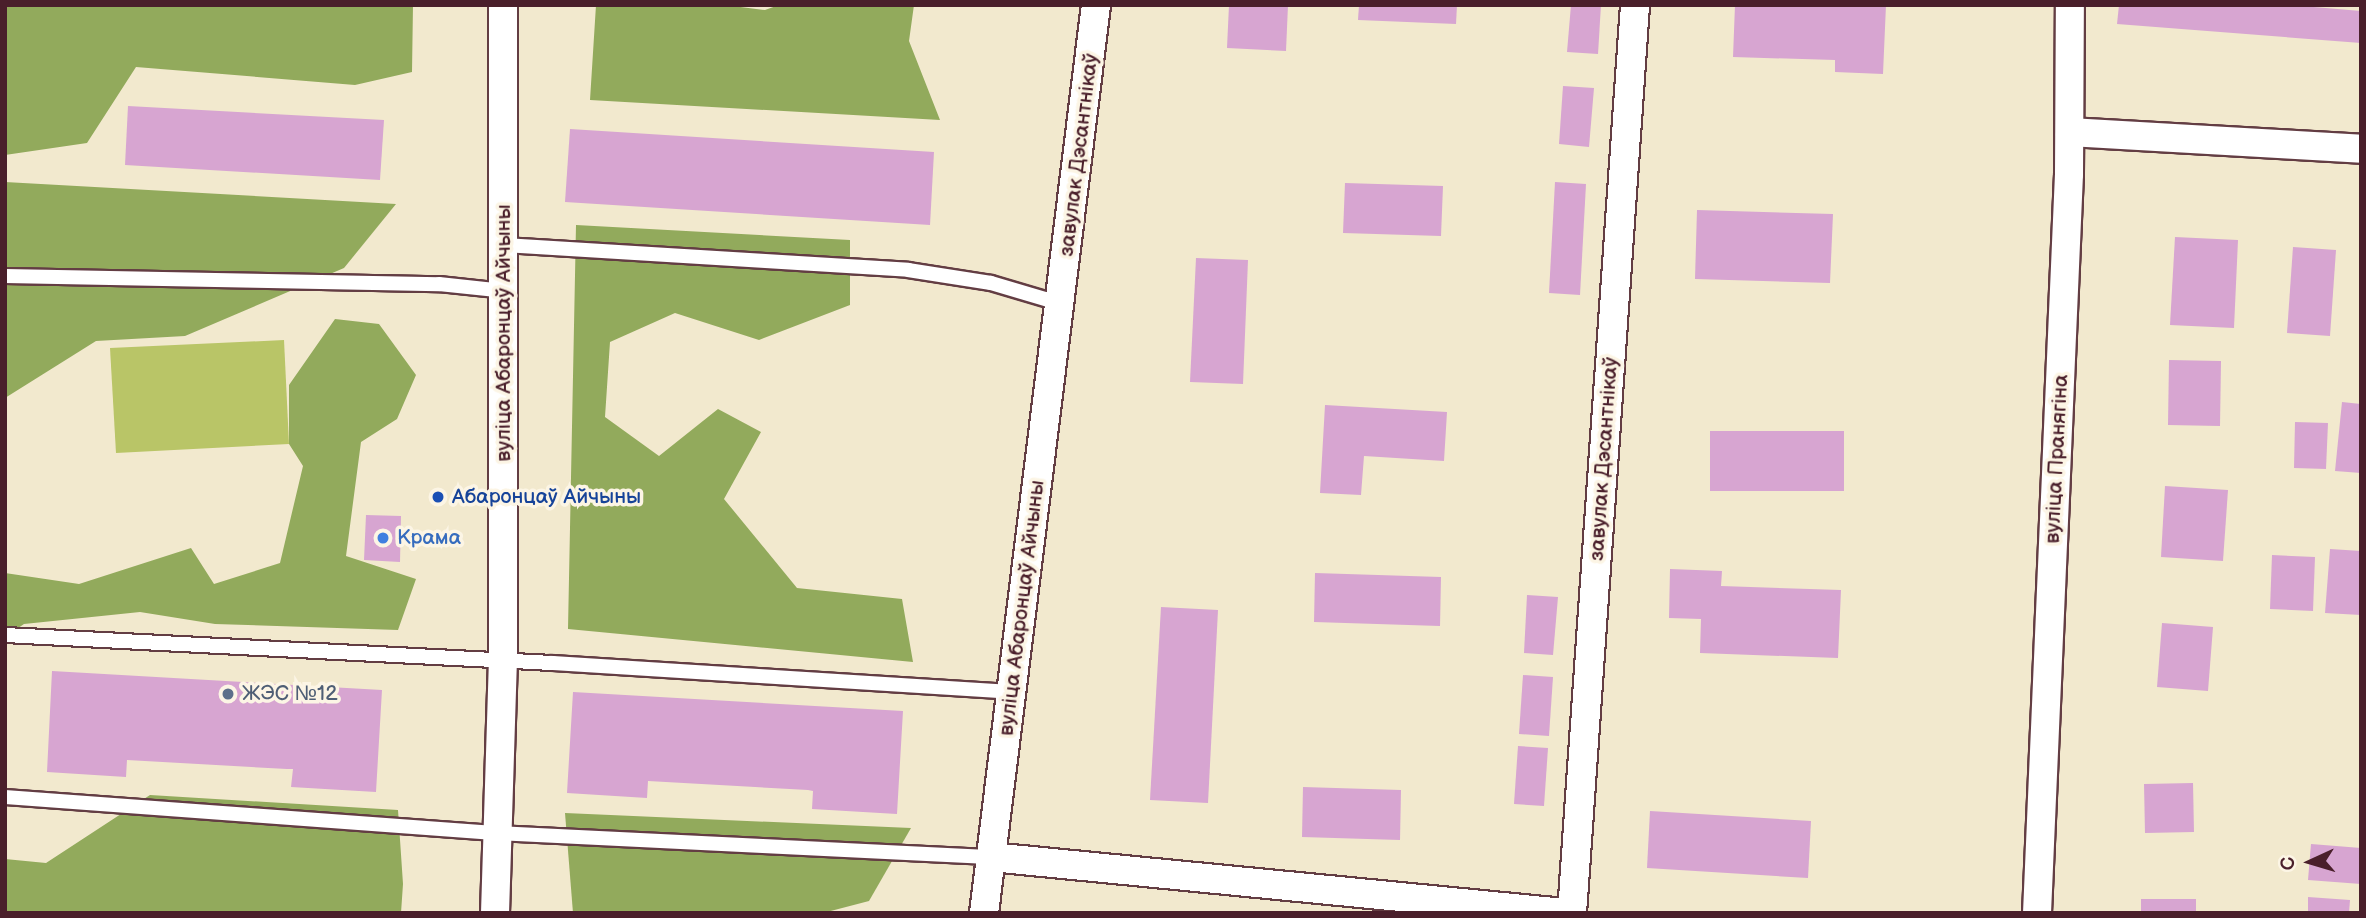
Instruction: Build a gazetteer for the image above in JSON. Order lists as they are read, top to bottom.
{
  "streets": {
    "street": ["завулак Дэсантнікаў", "вуліца Абаронцаў Айчыны", "вуліца Пранягіна"]
  },
  "crossings": [
    ["завулак Дэсантнікаў", "вуліца Абаронцаў Айчыны"]
  ],
  "places": ["Абаронцаў Айчыны", "Крама", "ЖЭС №12"],
  "north": "left"
}
